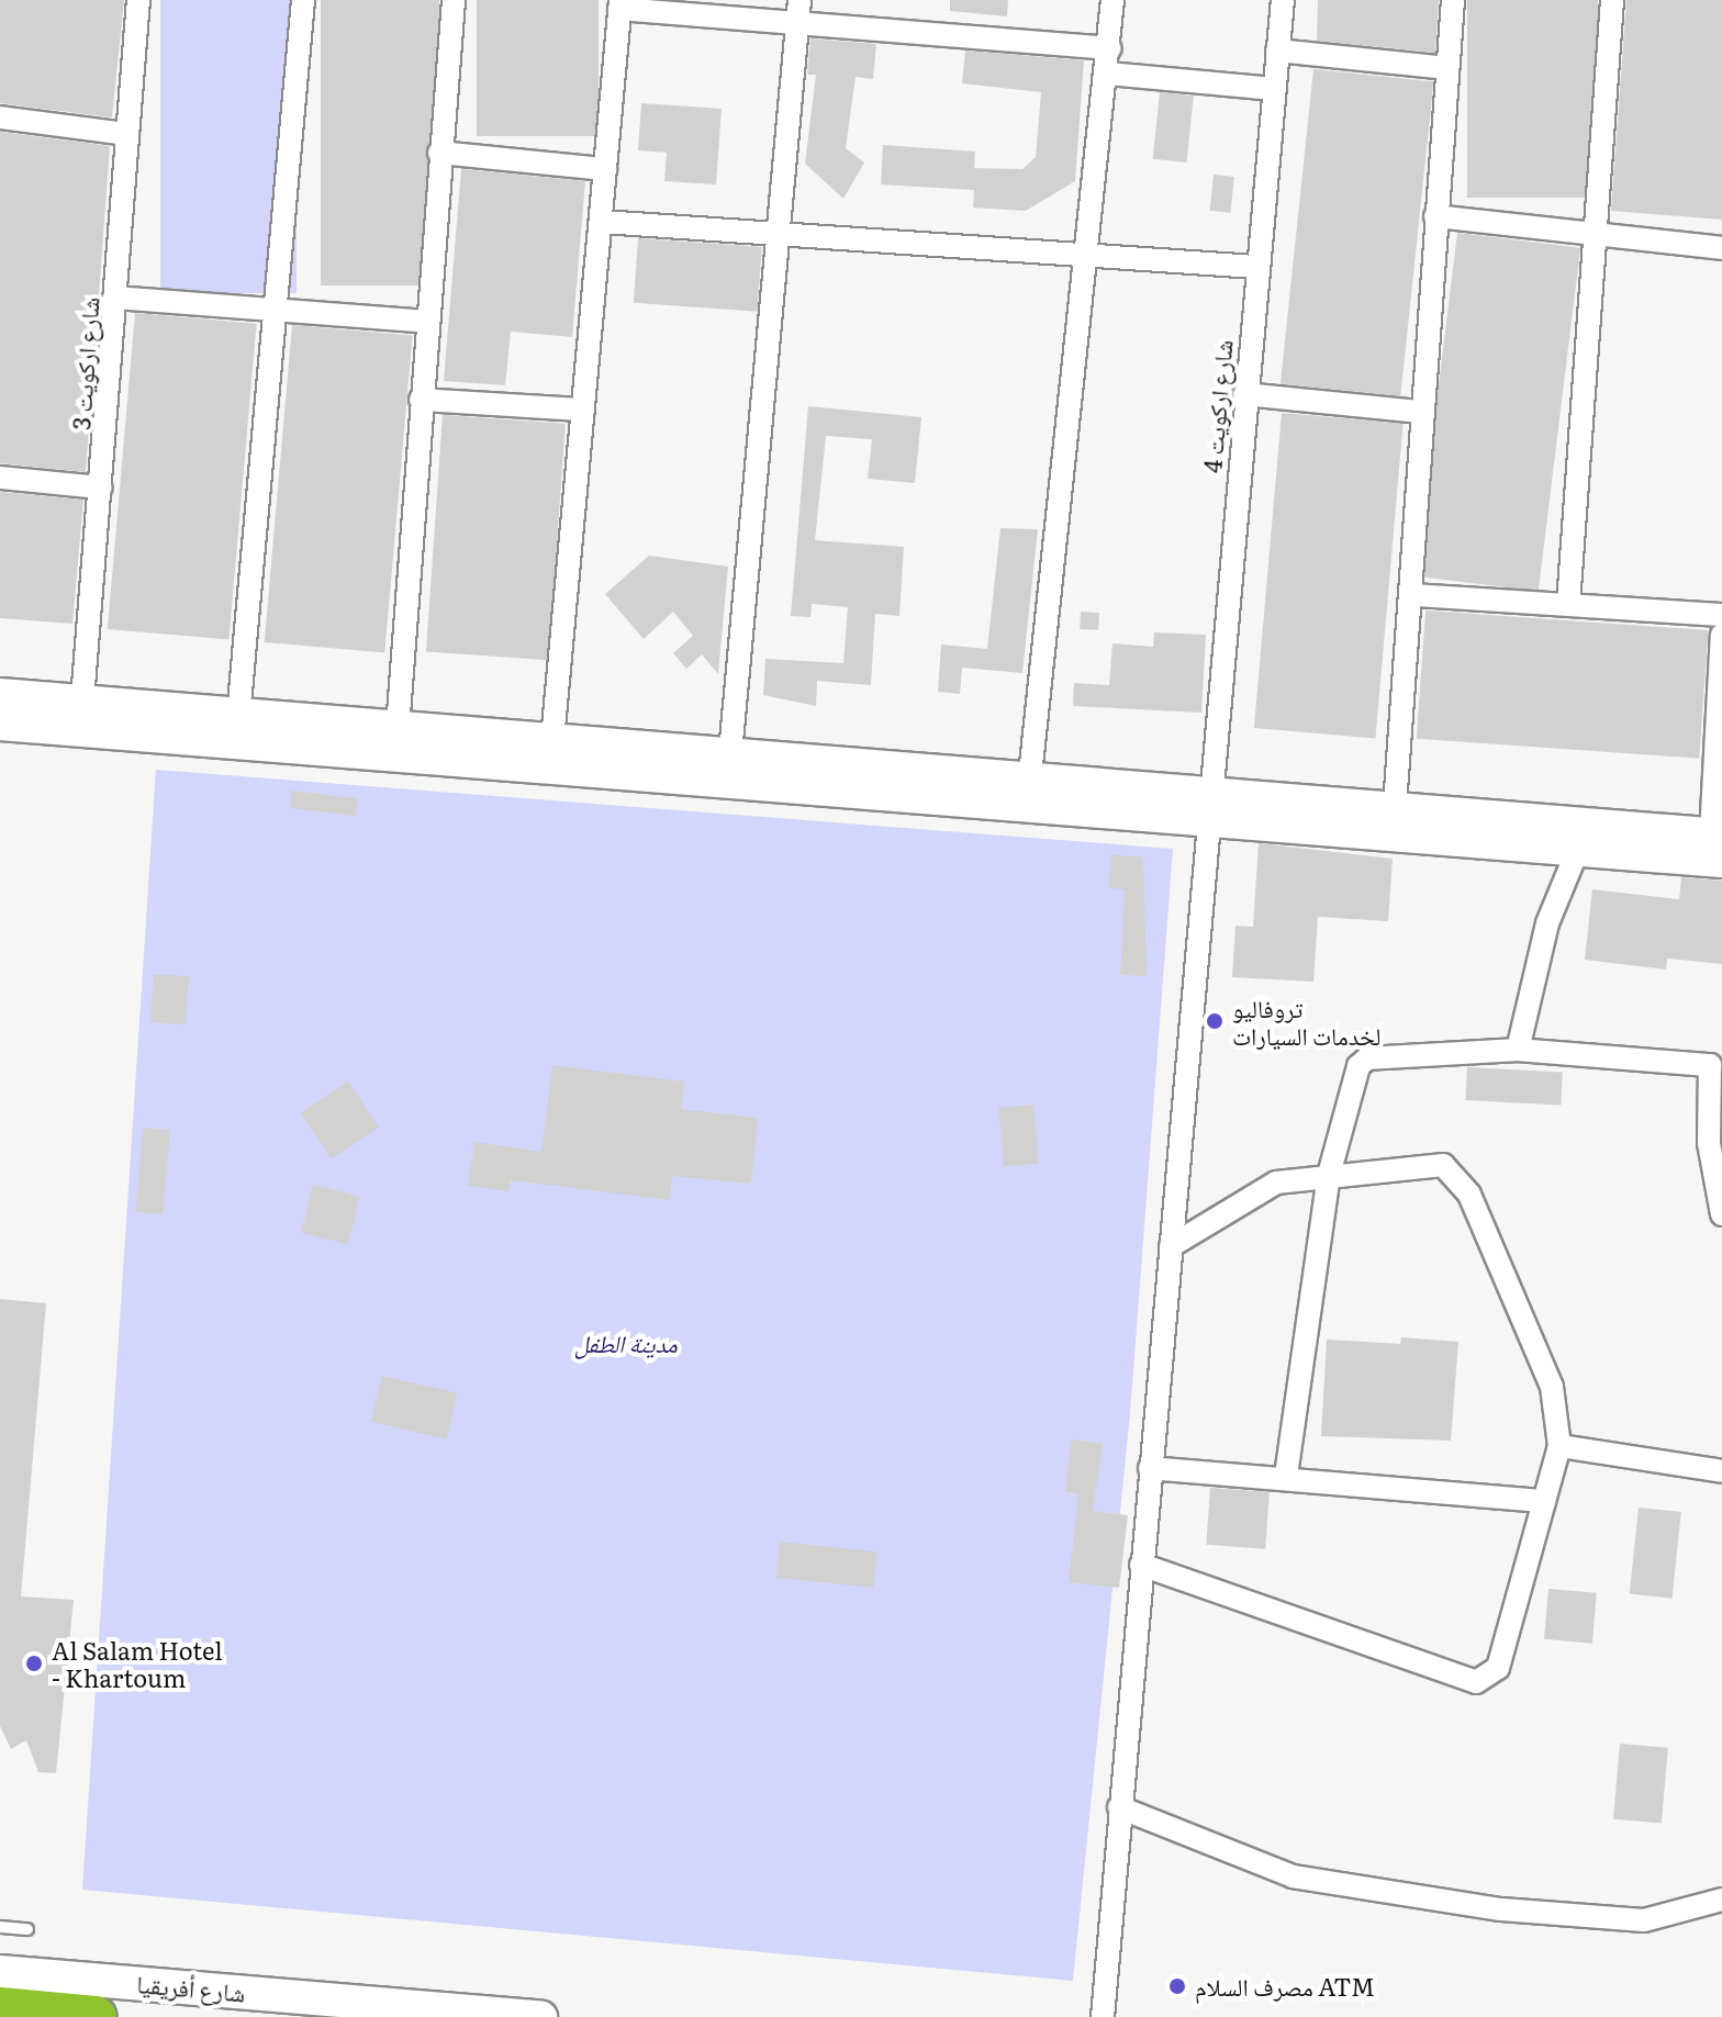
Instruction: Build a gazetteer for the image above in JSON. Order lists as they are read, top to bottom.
{
  "streets": {
    "street": ["شارع اركويت 3", "شارع اركويت 4", "شارع أفريقيا"]
  },
  "parks": ["مدينة الطفل"],
  "places": ["تروفاليو لخدمات السيارات", "Al Salam Hotel - Khartoum", "مصرف السلام ATM"]
}
